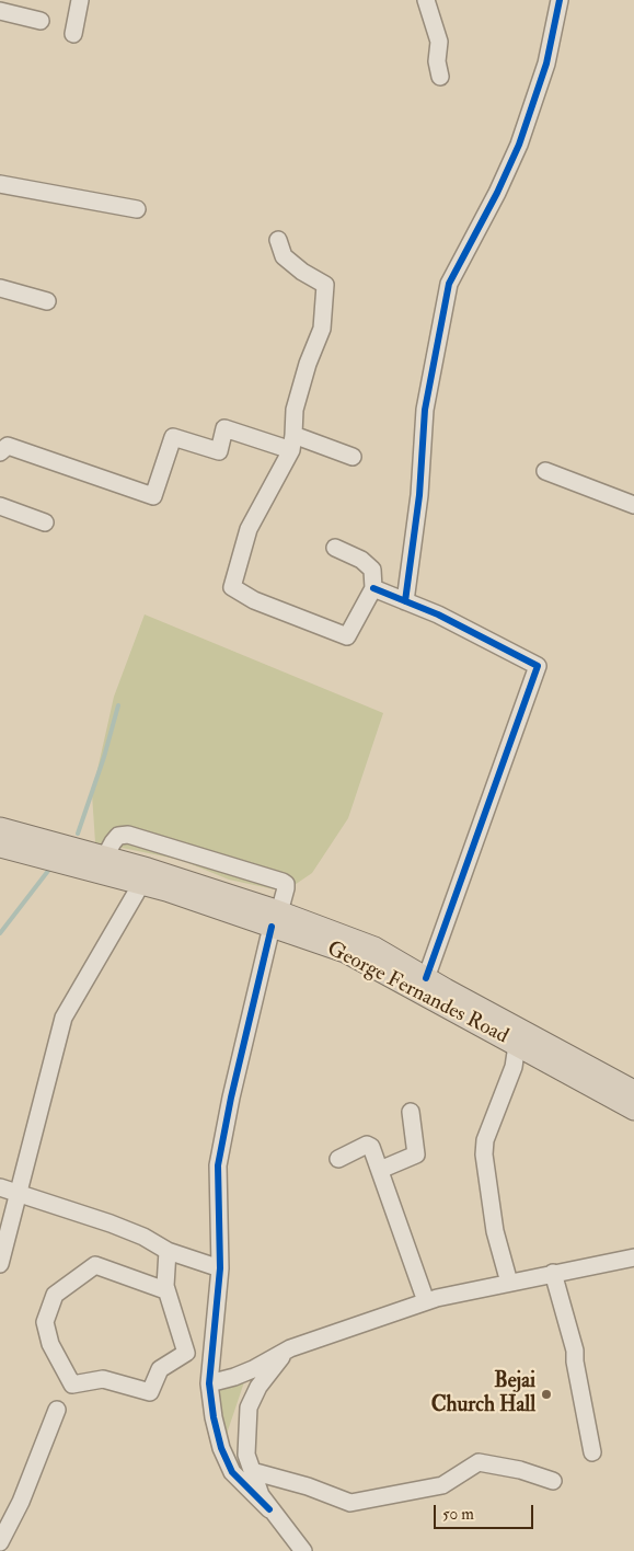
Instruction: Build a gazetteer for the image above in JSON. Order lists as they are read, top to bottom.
{
  "streets": {
    "main road": ["George Fernandes Road"]
  },
  "places": ["Bejai Church Hall"],
  "scale_bar": "50 m"
}
